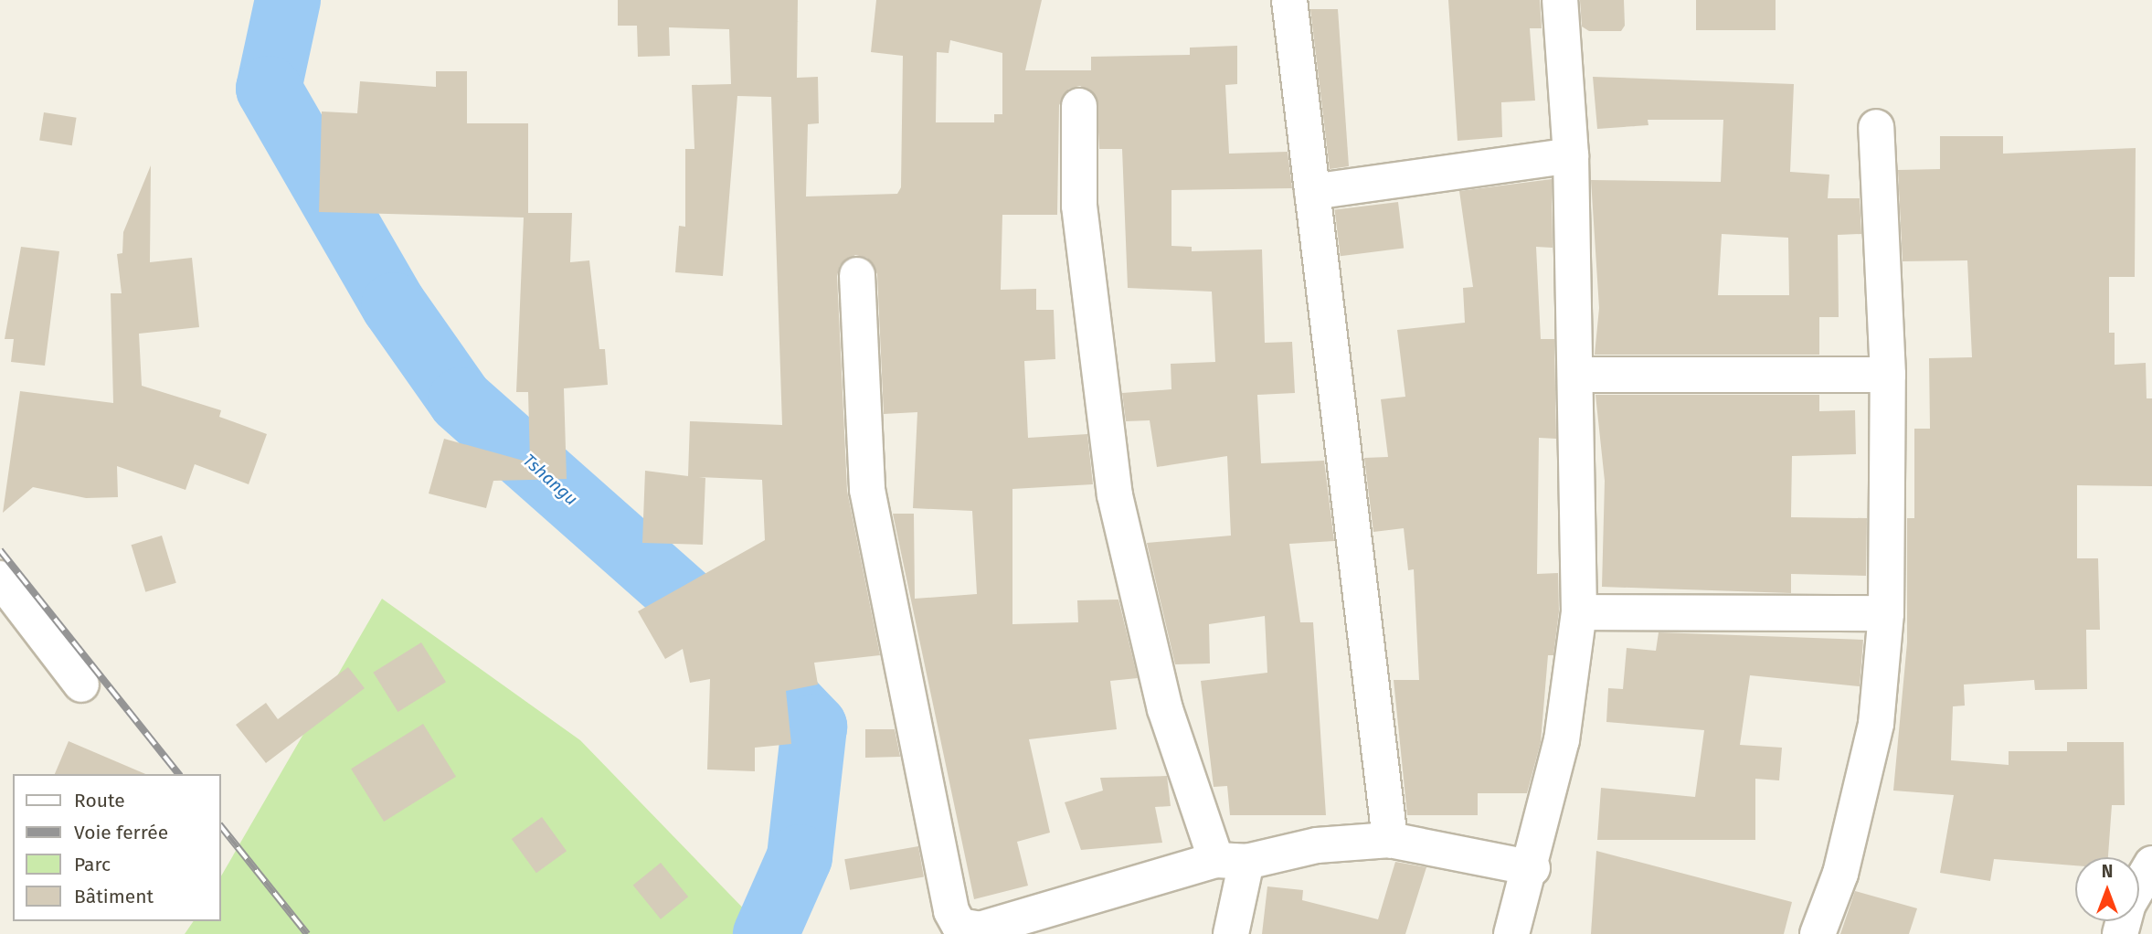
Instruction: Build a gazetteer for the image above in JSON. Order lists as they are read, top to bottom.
{
  "water": ["Tshangu"],
  "legend": [
    "Route",
    "Voie ferrée",
    "Parc",
    "Bâtiment"
  ],
  "north": "top"
}
